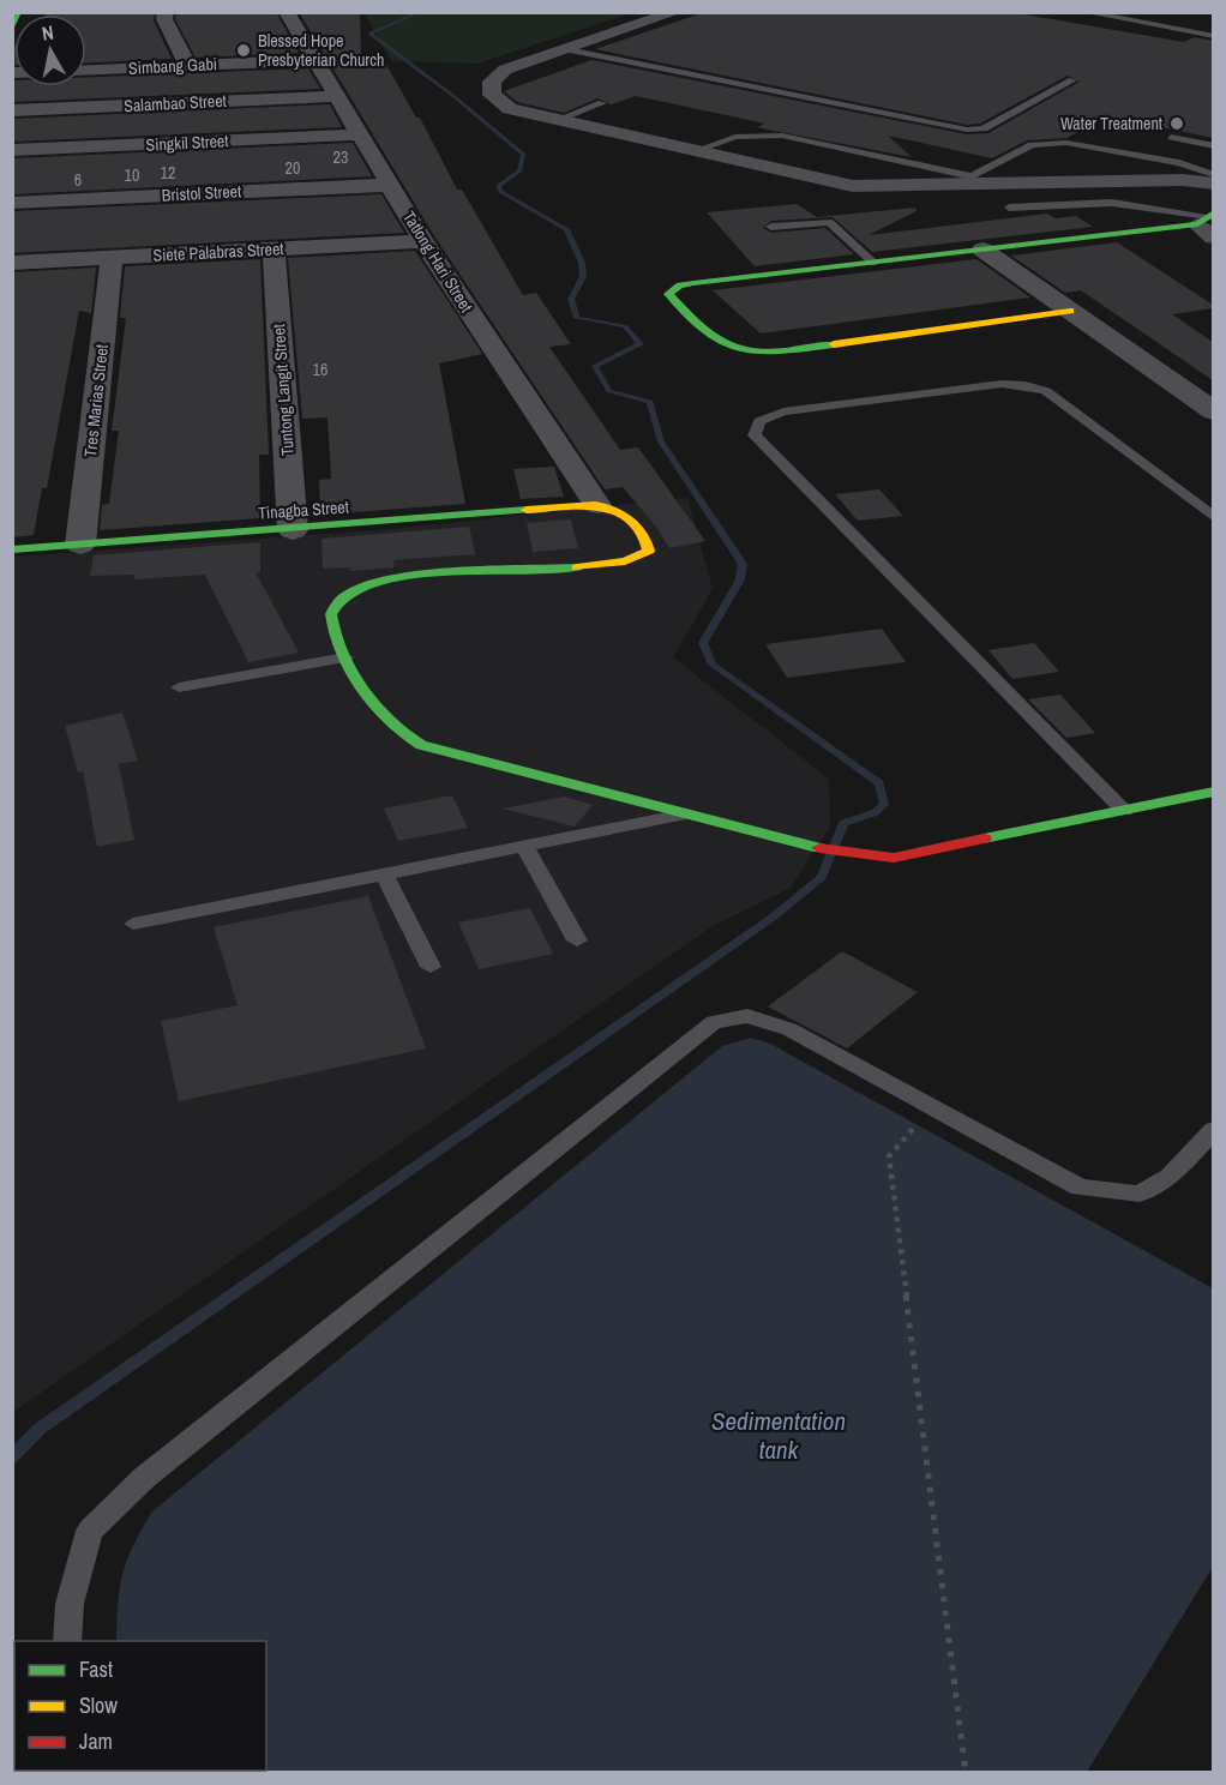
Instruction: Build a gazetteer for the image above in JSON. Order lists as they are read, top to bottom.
{
  "streets": {
    "street": [
      "Simbang Gabi",
      "Salambao Street",
      "Singkil Street",
      "Bristol Street",
      "Siete Palabras Street",
      "Tatlong Hari Street",
      "Tuntong Langit Street",
      "Tres Marias Street",
      "Tinagba Street"
    ]
  },
  "crossings": [
    ["Simbang Gabi", "Tatlong Hari Street"],
    ["Salambao Street", "Tatlong Hari Street"],
    ["Singkil Street", "Tatlong Hari Street"],
    ["Bristol Street", "Tatlong Hari Street"],
    ["Siete Palabras Street", "Tatlong Hari Street"],
    ["Siete Palabras Street", "Tuntong Langit Street"],
    ["Siete Palabras Street", "Tres Marias Street"],
    ["Tatlong Hari Street", "Tinagba Street"],
    ["Tuntong Langit Street", "Tinagba Street"],
    ["Tres Marias Street", "Tinagba Street"]
  ],
  "water": ["Sedimentation tank"],
  "places": ["Blessed Hope Presbyterian Church", "Water Treatment"],
  "house_numbers": [
    "23",
    "20",
    "12",
    "10",
    "6",
    "16"
  ],
  "legend": ["Fast", "Slow", "Jam"],
  "north": "top"
}
